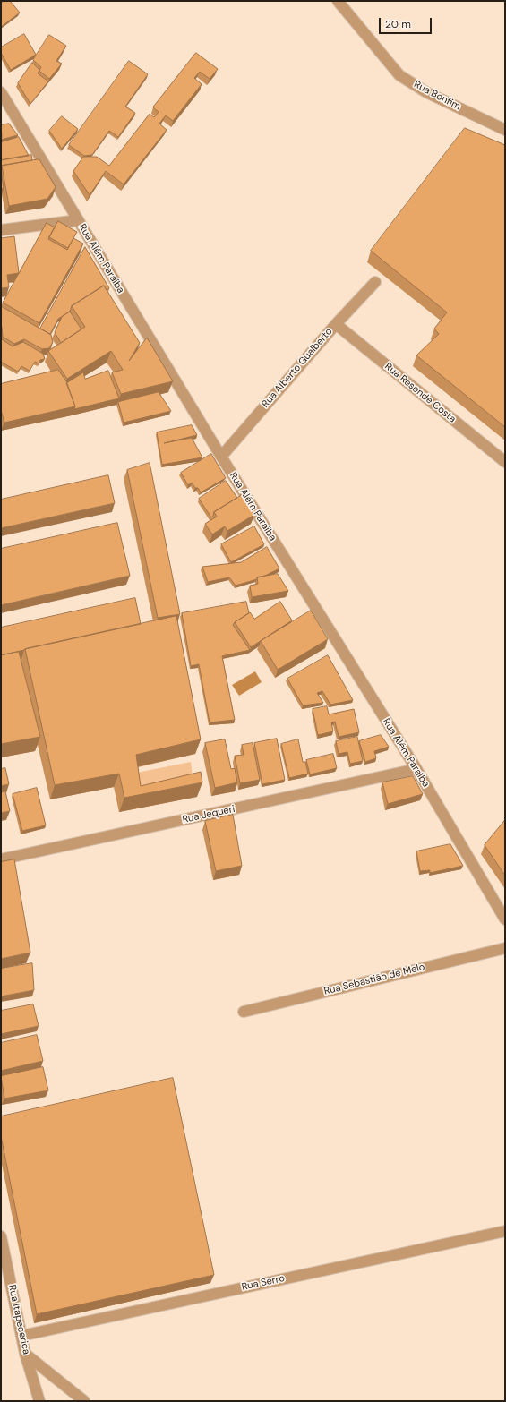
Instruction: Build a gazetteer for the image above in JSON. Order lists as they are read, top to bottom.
{
  "streets": {
    "street": [
      "Rua Bonfim",
      "Rua Além Paraíba",
      "Rua Alberto Gualberto",
      "Rua Resende Costa",
      "Rua Jequeri",
      "Rua Sebastião de Melo",
      "Rua Serro",
      "Rua Itapecerica"
    ]
  },
  "crossings": [
    ["Rua Além Paraíba", "Rua Alberto Gualberto"],
    ["Rua Além Paraíba", "Rua Jequeri"],
    ["Rua Alberto Gualberto", "Rua Resende Costa"],
    ["Rua Serro", "Rua Itapecerica"]
  ],
  "scale_bar": "20 m"
}
